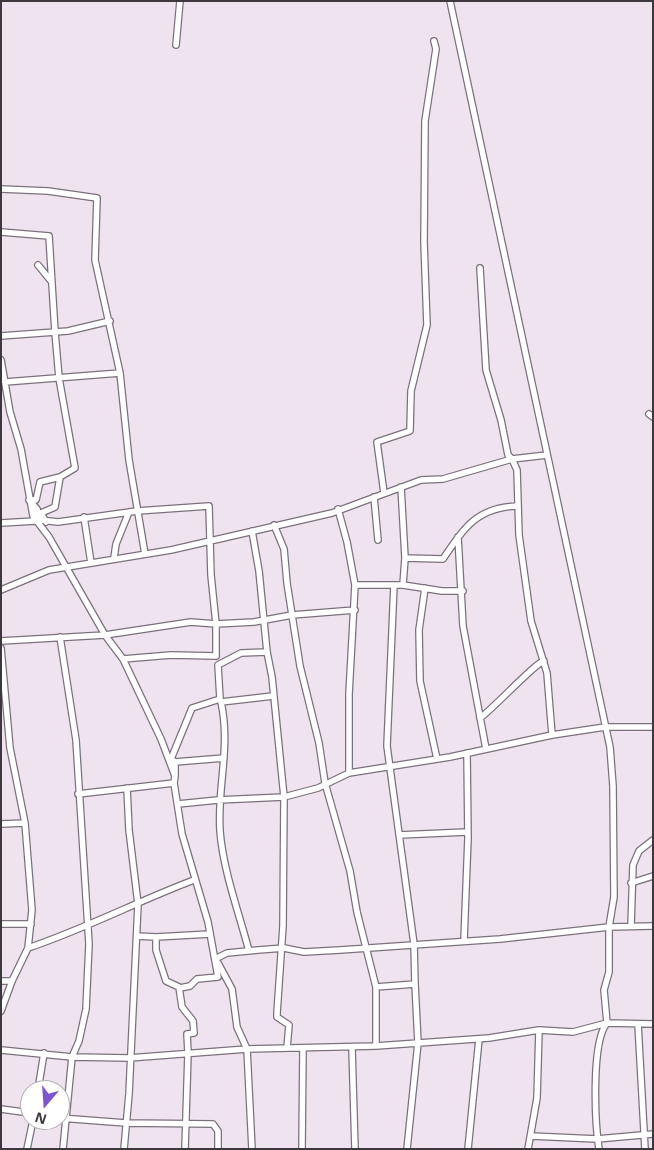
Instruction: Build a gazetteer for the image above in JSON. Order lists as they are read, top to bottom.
{
  "north": "bottom"
}
